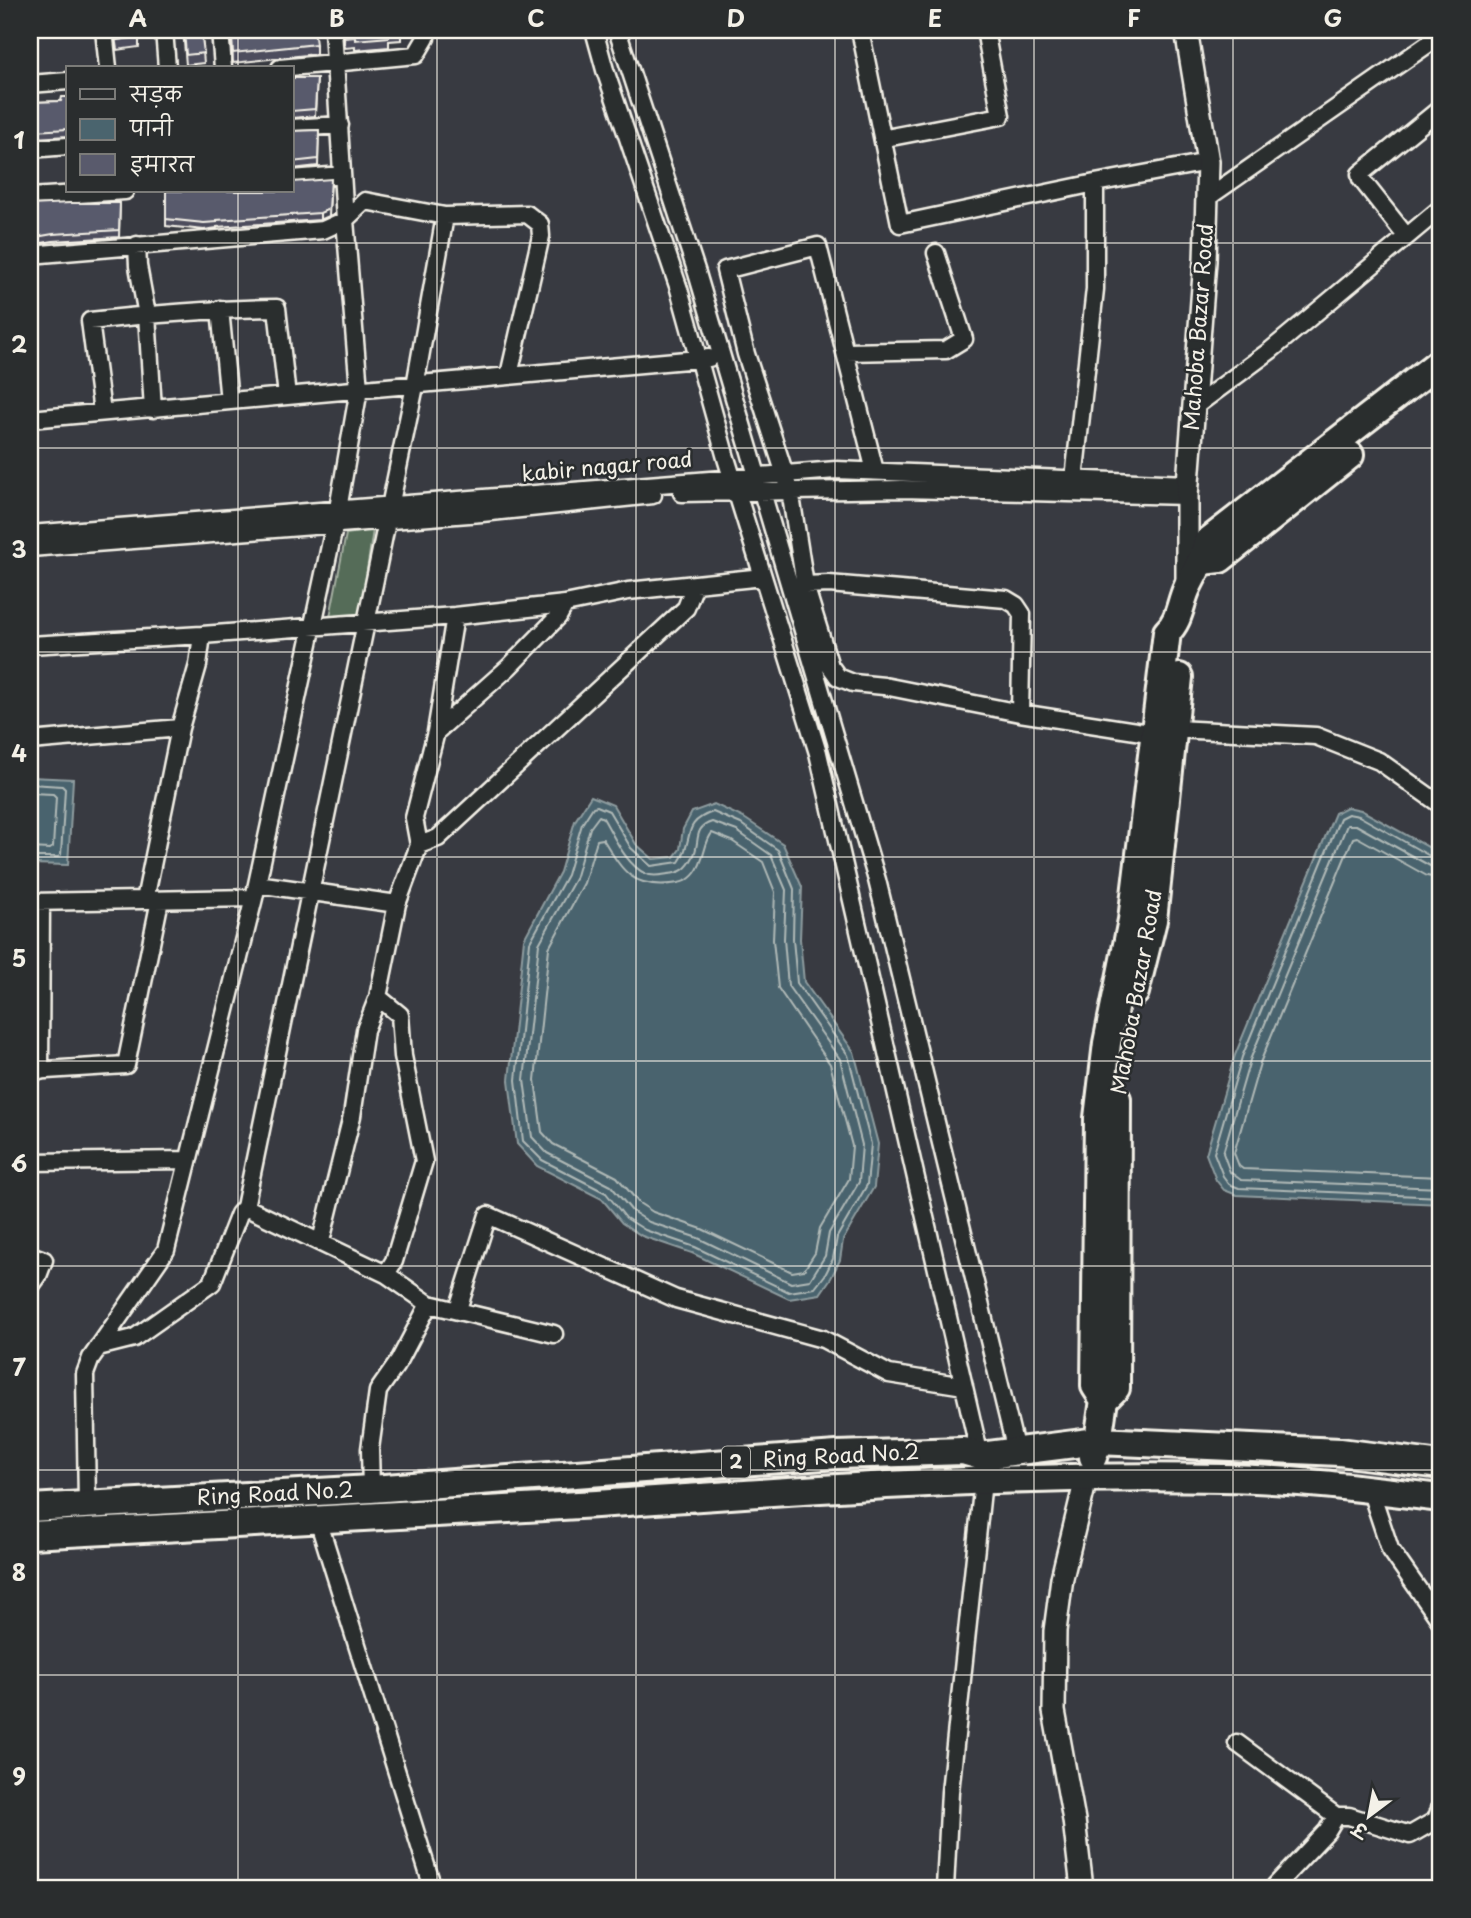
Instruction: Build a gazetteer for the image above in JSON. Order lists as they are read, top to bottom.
{
  "streets": {
    "main road": ["Mahoba Bazar Road", "Ring Road No.2", "2"],
    "street": ["kabir nagar road"]
  },
  "crossings": [
    ["Mahoba Bazar Road", "kabir nagar road"],
    ["Mahoba Bazar Road", "Ring Road No.2"]
  ],
  "legend": ["सड़क", "पानी", "इमारत"],
  "north": "bottom left",
  "grid": {
    "columns": [
      "A",
      "B",
      "C",
      "D",
      "E",
      "F",
      "G"
    ],
    "rows": [
      "1",
      "2",
      "3",
      "4",
      "5",
      "6",
      "7",
      "8",
      "9"
    ]
  }
}
